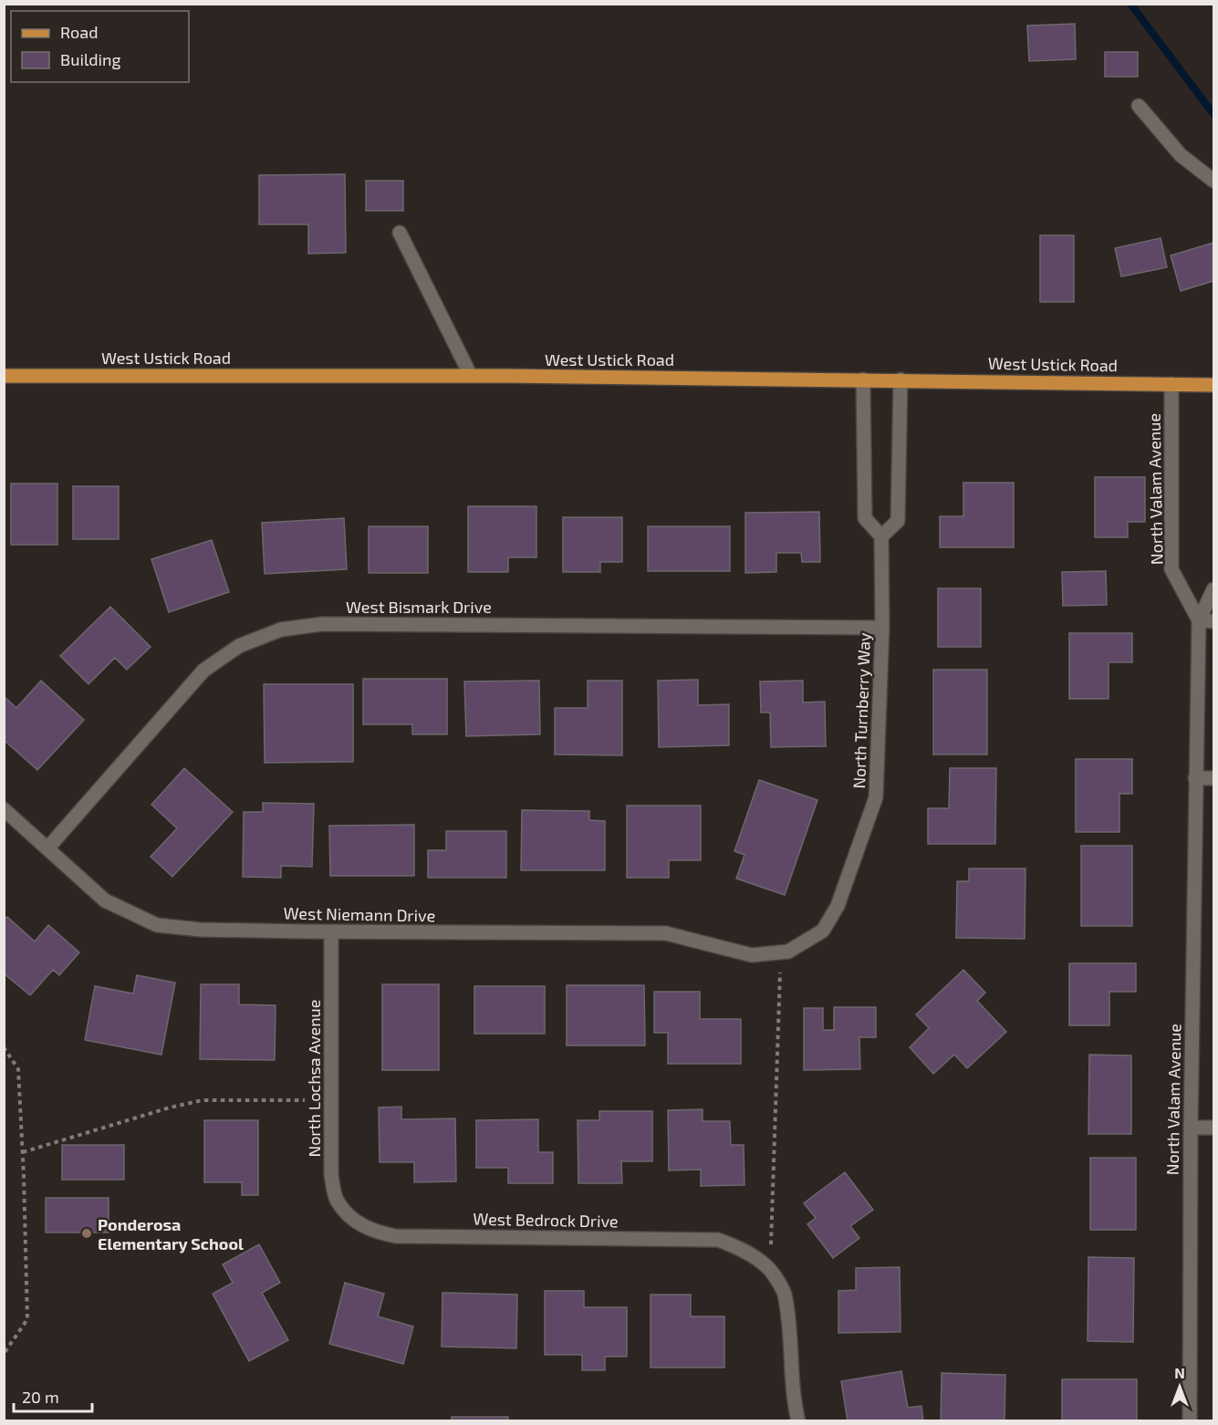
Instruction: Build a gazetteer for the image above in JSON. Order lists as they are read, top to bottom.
{
  "streets": {
    "main road": ["West Ustick Road"],
    "street": [
      "North Valam Avenue",
      "West Bismark Drive",
      "North Turnberry Way",
      "West Niemann Drive",
      "North Lochsa Avenue",
      "West Bedrock Drive"
    ]
  },
  "crossings": [
    ["West Ustick Road", "North Valam Avenue"],
    ["West Bismark Drive", "North Turnberry Way"],
    ["West Bismark Drive", "West Niemann Drive"],
    ["North Turnberry Way", "West Niemann Drive"],
    ["West Niemann Drive", "North Lochsa Avenue"],
    ["North Lochsa Avenue", "West Bedrock Drive"]
  ],
  "places": ["Ponderosa Elementary School"],
  "legend": ["Road", "Building"],
  "scale_bar": "20 m",
  "north": "top"
}
